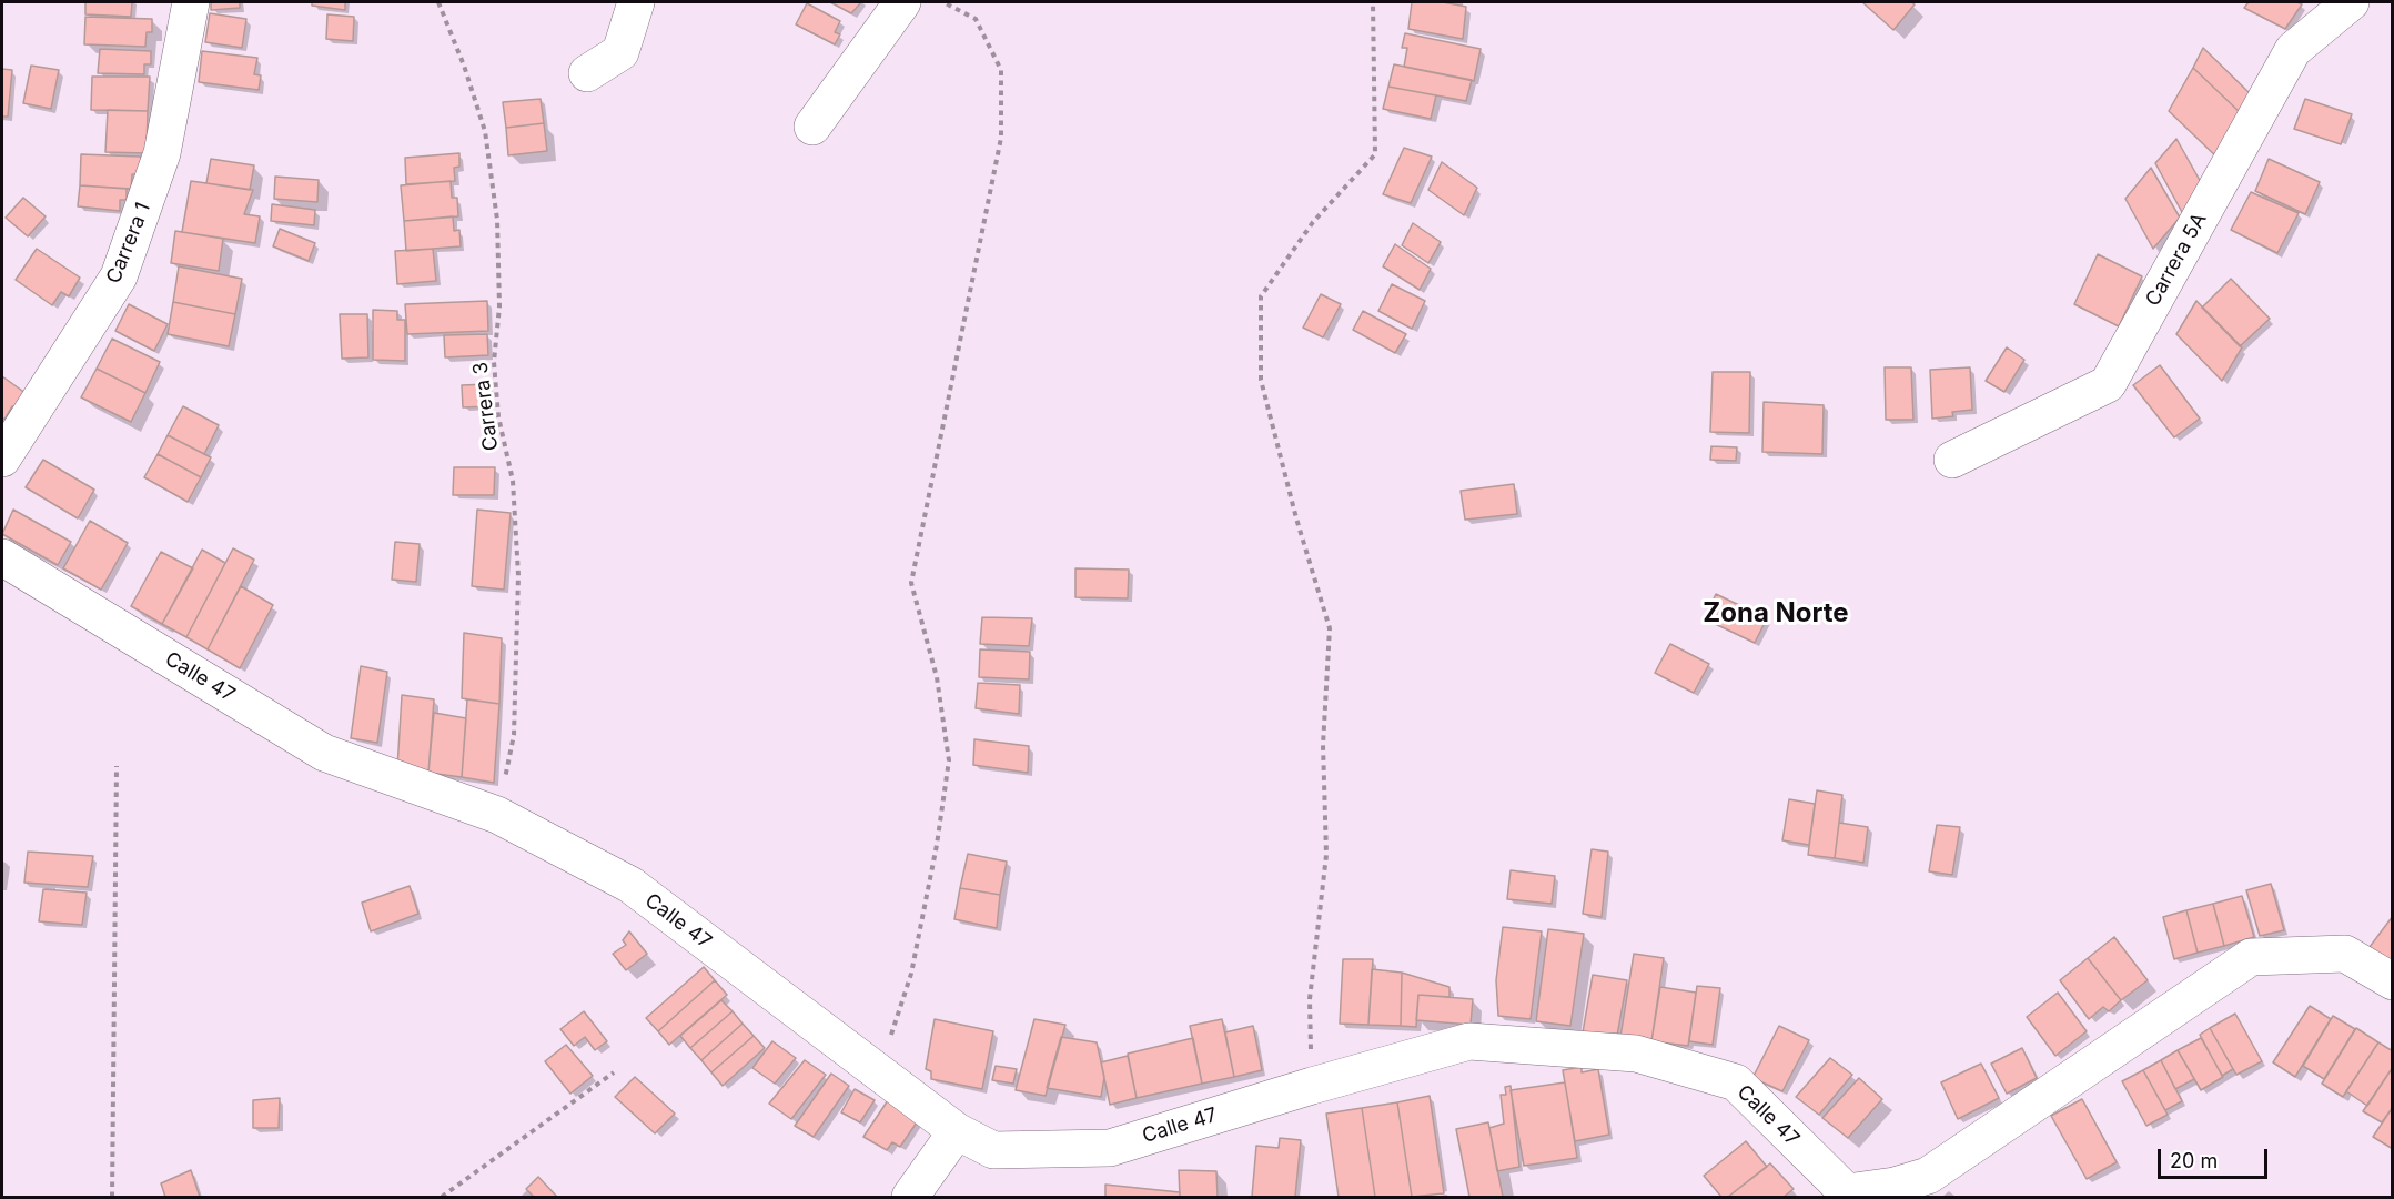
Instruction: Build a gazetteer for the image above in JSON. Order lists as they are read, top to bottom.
{
  "streets": {
    "street": ["Carrera 1", "Carrera 5A", "Calle 47"],
    "path": ["Carrera 3"]
  },
  "crossings": [
    ["Carrera 3", "Calle 47"]
  ],
  "districts": ["Zona Norte"],
  "scale_bar": "20 m"
}
